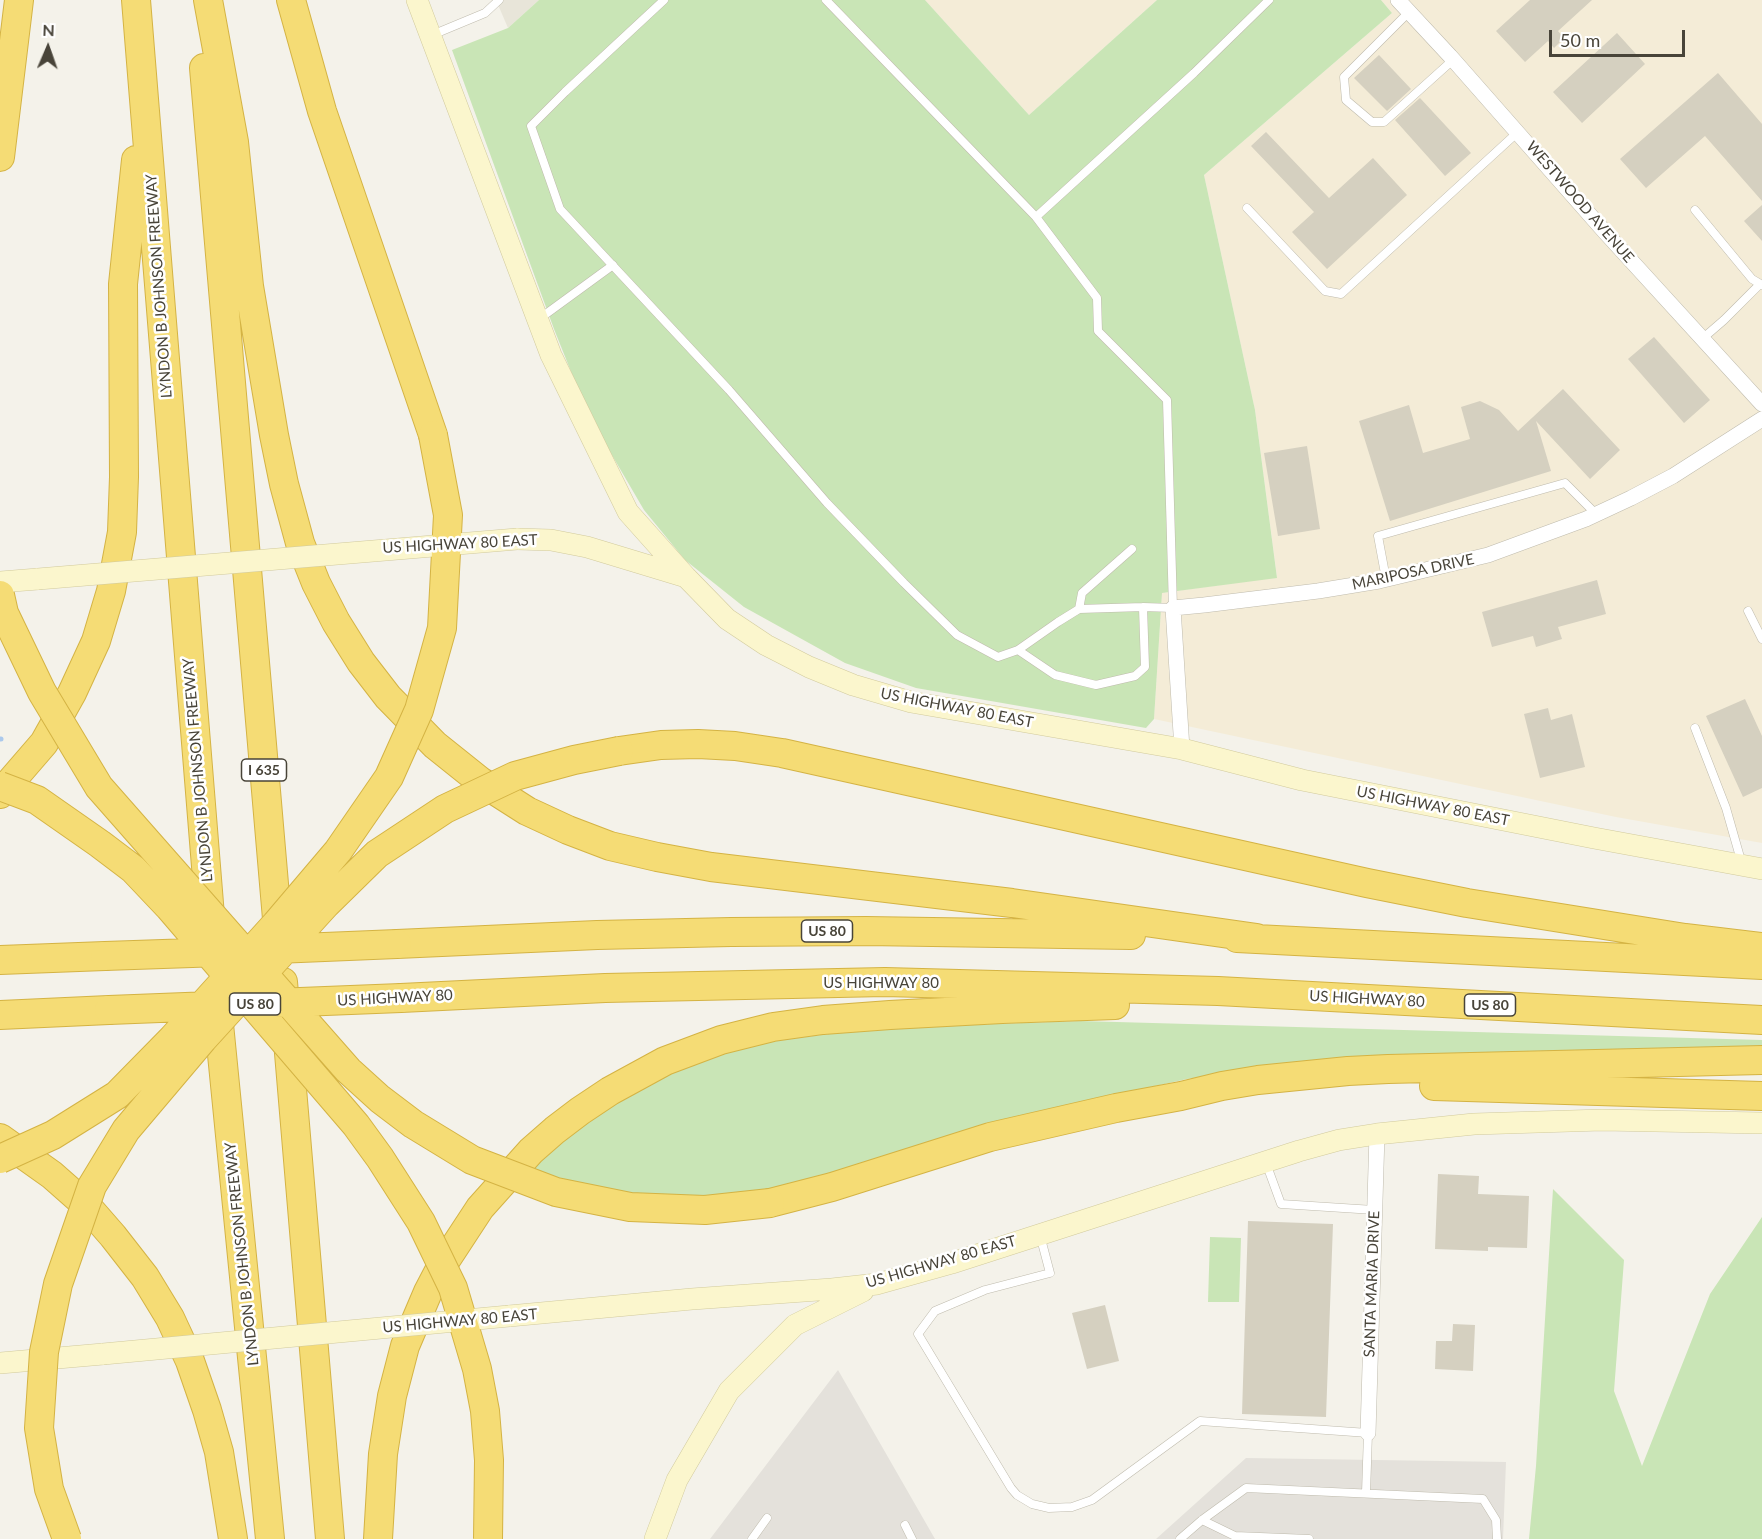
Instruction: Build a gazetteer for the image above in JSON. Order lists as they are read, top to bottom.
{
  "streets": {
    "highway": [
      "LYNDON B JOHNSON FREEWAY",
      "I 635",
      "US 80",
      "US HIGHWAY 80"
    ],
    "main road": ["US HIGHWAY 80 EAST"],
    "street": ["WESTWOOD AVENUE", "MARIPOSA DRIVE", "SANTA MARIA DRIVE"]
  },
  "crossings": [
    ["US HIGHWAY 80 EAST", "SANTA MARIA DRIVE"]
  ],
  "scale_bar": "50 m",
  "north": "top"
}
